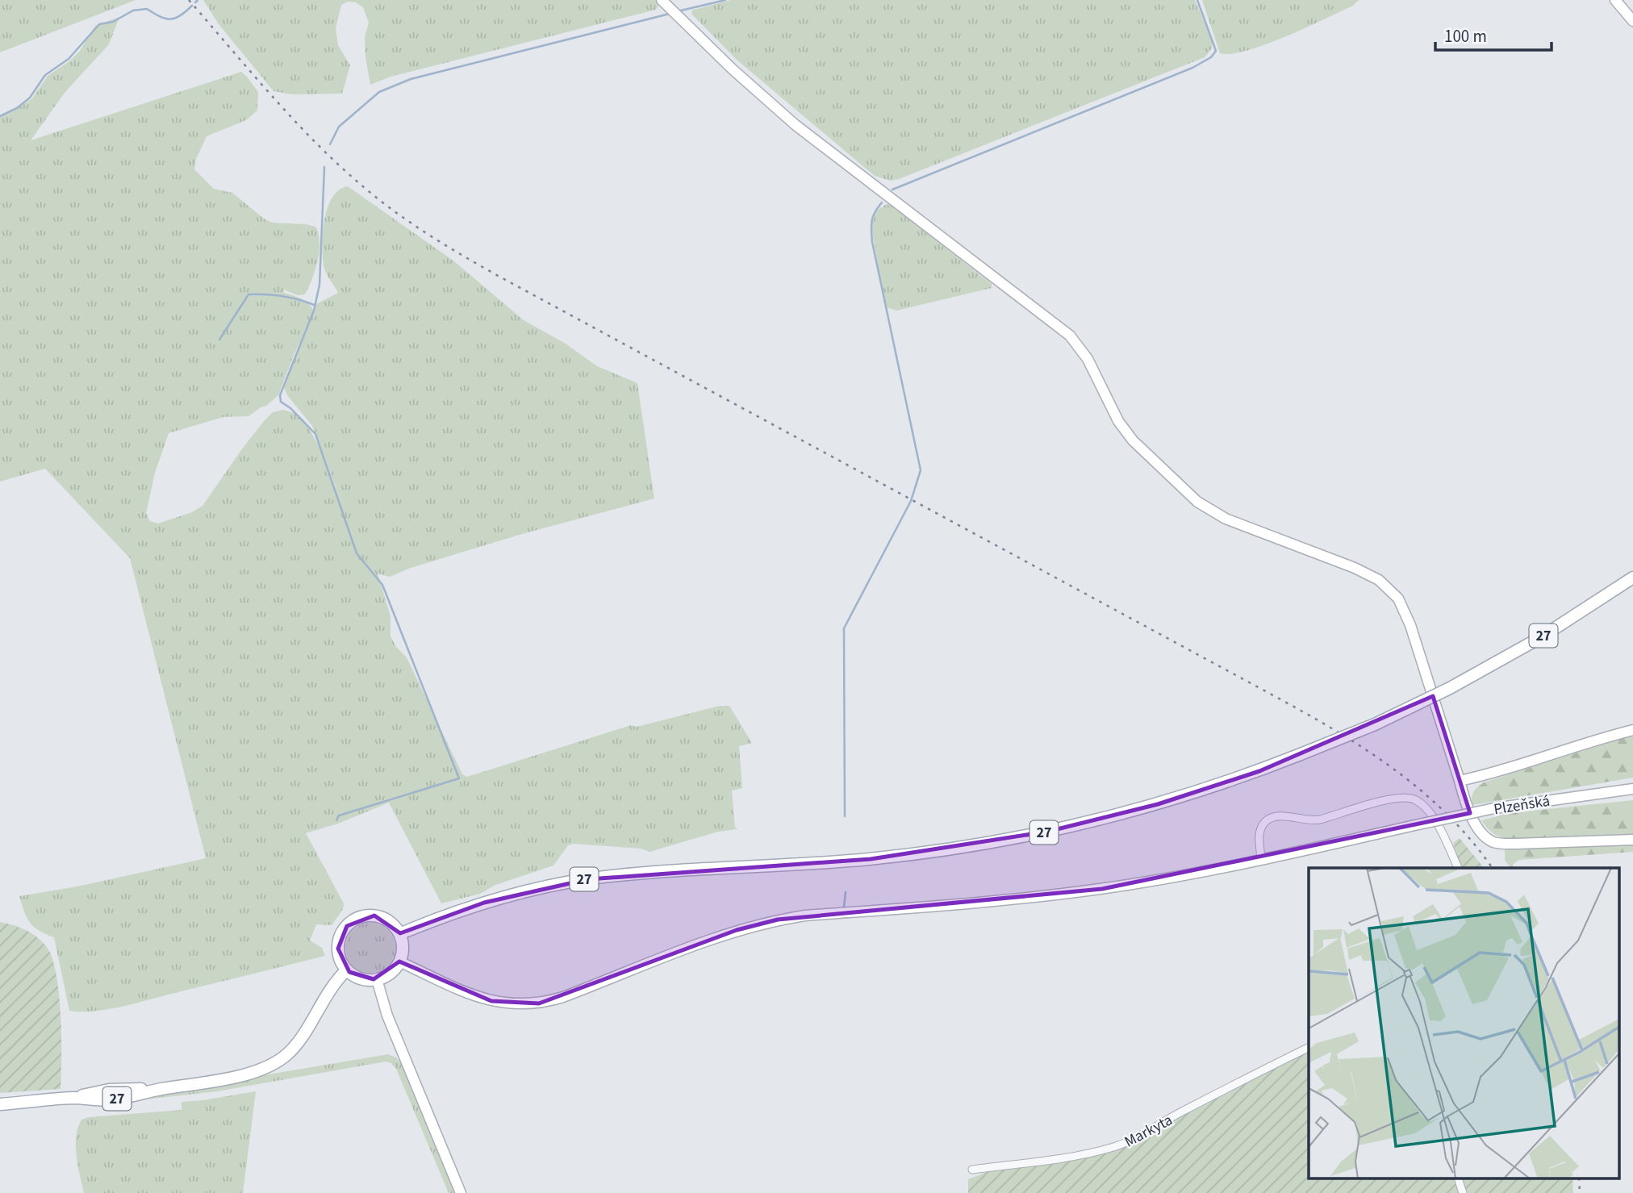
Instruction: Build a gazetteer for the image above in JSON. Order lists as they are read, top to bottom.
{
  "streets": {
    "main road": ["27", "Plzeňská"],
    "street": ["Markyta"]
  },
  "crossings": [
    ["27", "Plzeňská"]
  ],
  "scale_bar": "100 m"
}
